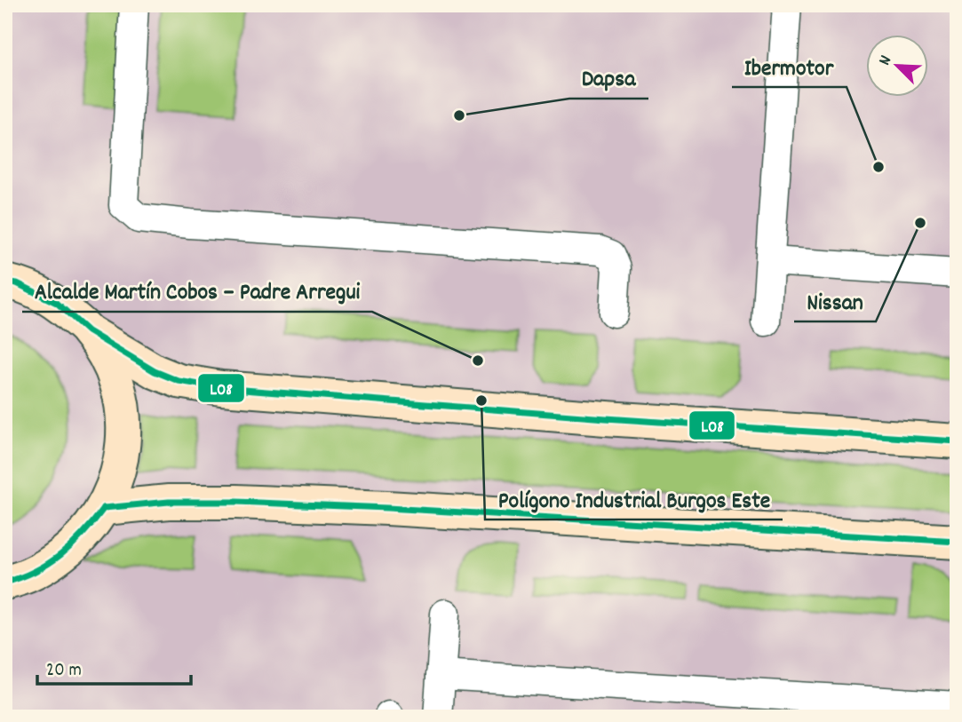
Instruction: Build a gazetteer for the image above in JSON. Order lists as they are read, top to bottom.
{
  "places": [
    "Dapsa",
    "Ibermotor",
    "Nissan",
    "Alcalde Martín Cobos – Padre Arregui",
    "Polígono Industrial Burgos Este"
  ],
  "lines": ["transit line L08"],
  "scale_bar": "20 m",
  "north": "top left"
}
